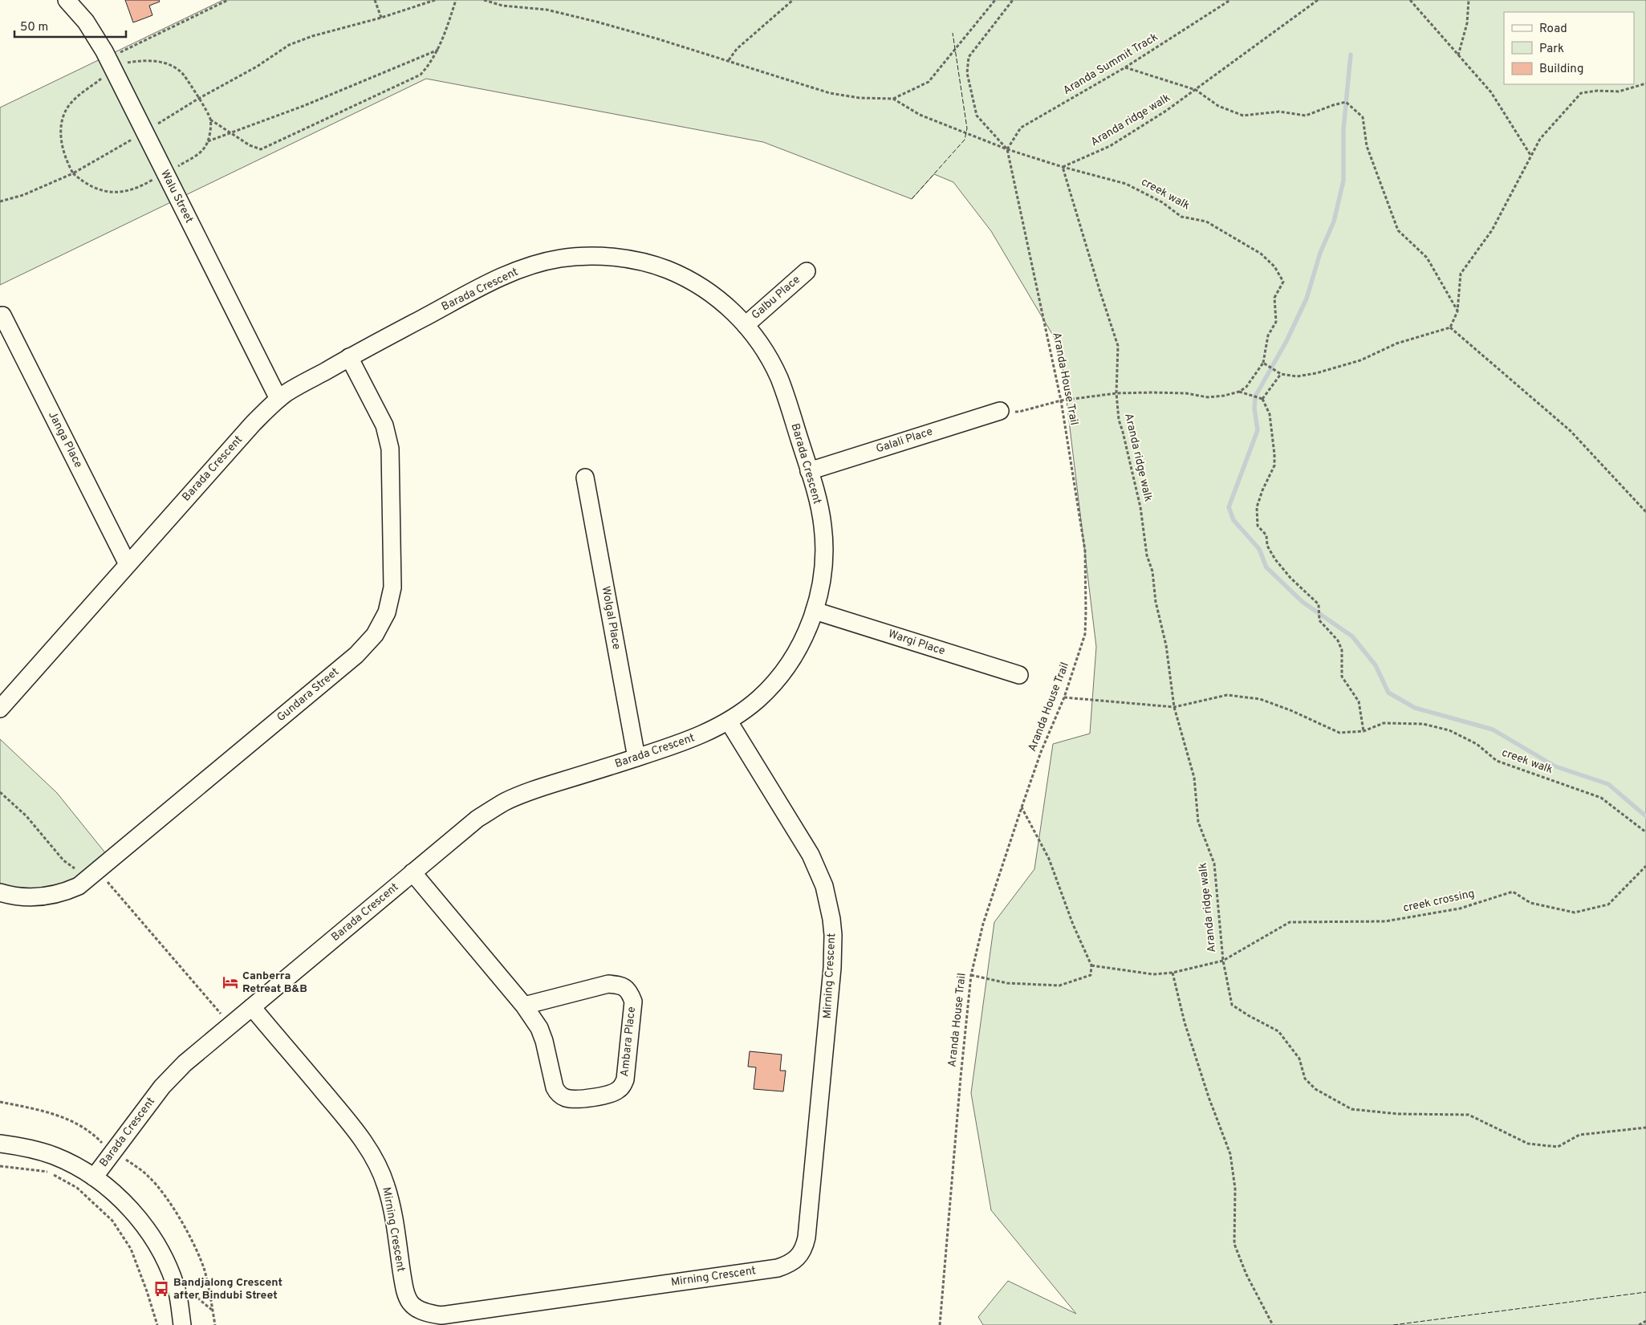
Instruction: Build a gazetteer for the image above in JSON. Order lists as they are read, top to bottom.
{
  "streets": {
    "street": [
      "Walu Street",
      "Barada Crescent",
      "Galbu Place",
      "Janga Place",
      "Galali Place",
      "Wolgal Place",
      "Wargi Place",
      "Gundara Street",
      "Mirning Crescent",
      "Ambara Place"
    ],
    "path": [
      "Aranda Summit Track",
      "Aranda ridge walk",
      "creek walk",
      "Aranda House Trail",
      "creek crossing"
    ]
  },
  "crossings": [
    ["Aranda Summit Track", "creek walk"],
    ["Aranda Summit Track", "Aranda House Trail"],
    ["Aranda ridge walk", "creek walk"],
    ["Aranda ridge walk", "creek crossing"],
    ["creek walk", "Aranda House Trail"],
    ["Walu Street", "Barada Crescent"],
    ["Barada Crescent", "Galbu Place"],
    ["Barada Crescent", "Janga Place"],
    ["Barada Crescent", "Galali Place"],
    ["Barada Crescent", "Wolgal Place"],
    ["Barada Crescent", "Wargi Place"],
    ["Barada Crescent", "Gundara Street"],
    ["Barada Crescent", "Mirning Crescent"],
    ["Barada Crescent", "Ambara Place"]
  ],
  "places": {
    "hotel": ["Canberra Retreat B&B"],
    "bus stop": ["Bandjalong Crescent after Bindubi Street"]
  },
  "legend": ["Road", "Park", "Building"],
  "scale_bar": "50 m"
}
